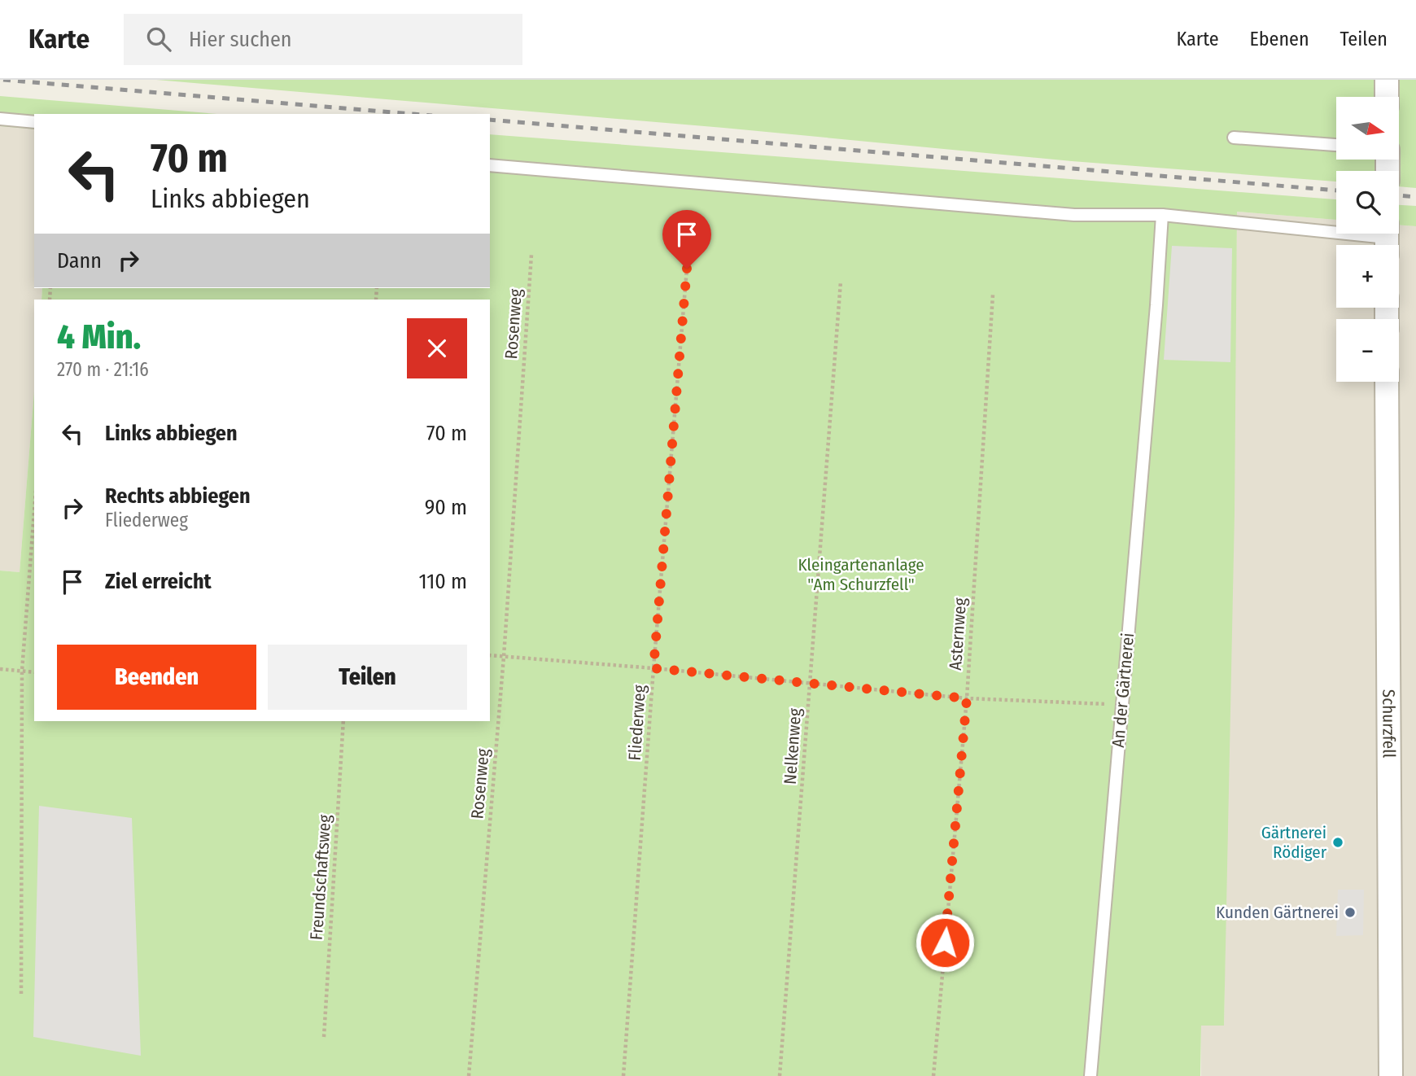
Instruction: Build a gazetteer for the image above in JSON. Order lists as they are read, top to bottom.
{
  "streets": {
    "street": ["Schurzfell"],
    "lane": ["An der Gärtnerei"],
    "path": [
      "Rosenweg",
      "Asternweg",
      "Fliederweg",
      "Nelkenweg",
      "Freundschaftsweg"
    ]
  },
  "parks": ["Kleingartenanlage \"Am Schurzfell\""],
  "places": ["Gärtnerei Rödiger", "Kunden Gärtnerei"],
  "north": "right",
  "page": {
    "header": "Karte",
    "search": "Hier suchen",
    "nav": ["Karte", "Ebenen", "Teilen"],
    "map_buttons": ["+", "−"],
    "turn": ["70 m", "Links abbiegen"],
    "then": "Dann",
    "heading": ["4 Min.", "270 m · 21:16"],
    "list": [
      {
        "name": "Links abbiegen",
        "value": "70 m"
      },
      {
        "name": "Rechts abbiegen",
        "note": "Fliederweg",
        "value": "90 m"
      },
      {
        "name": "Ziel erreicht",
        "value": "110 m"
      }
    ],
    "buttons": ["Beenden", "Teilen"]
  }
}
